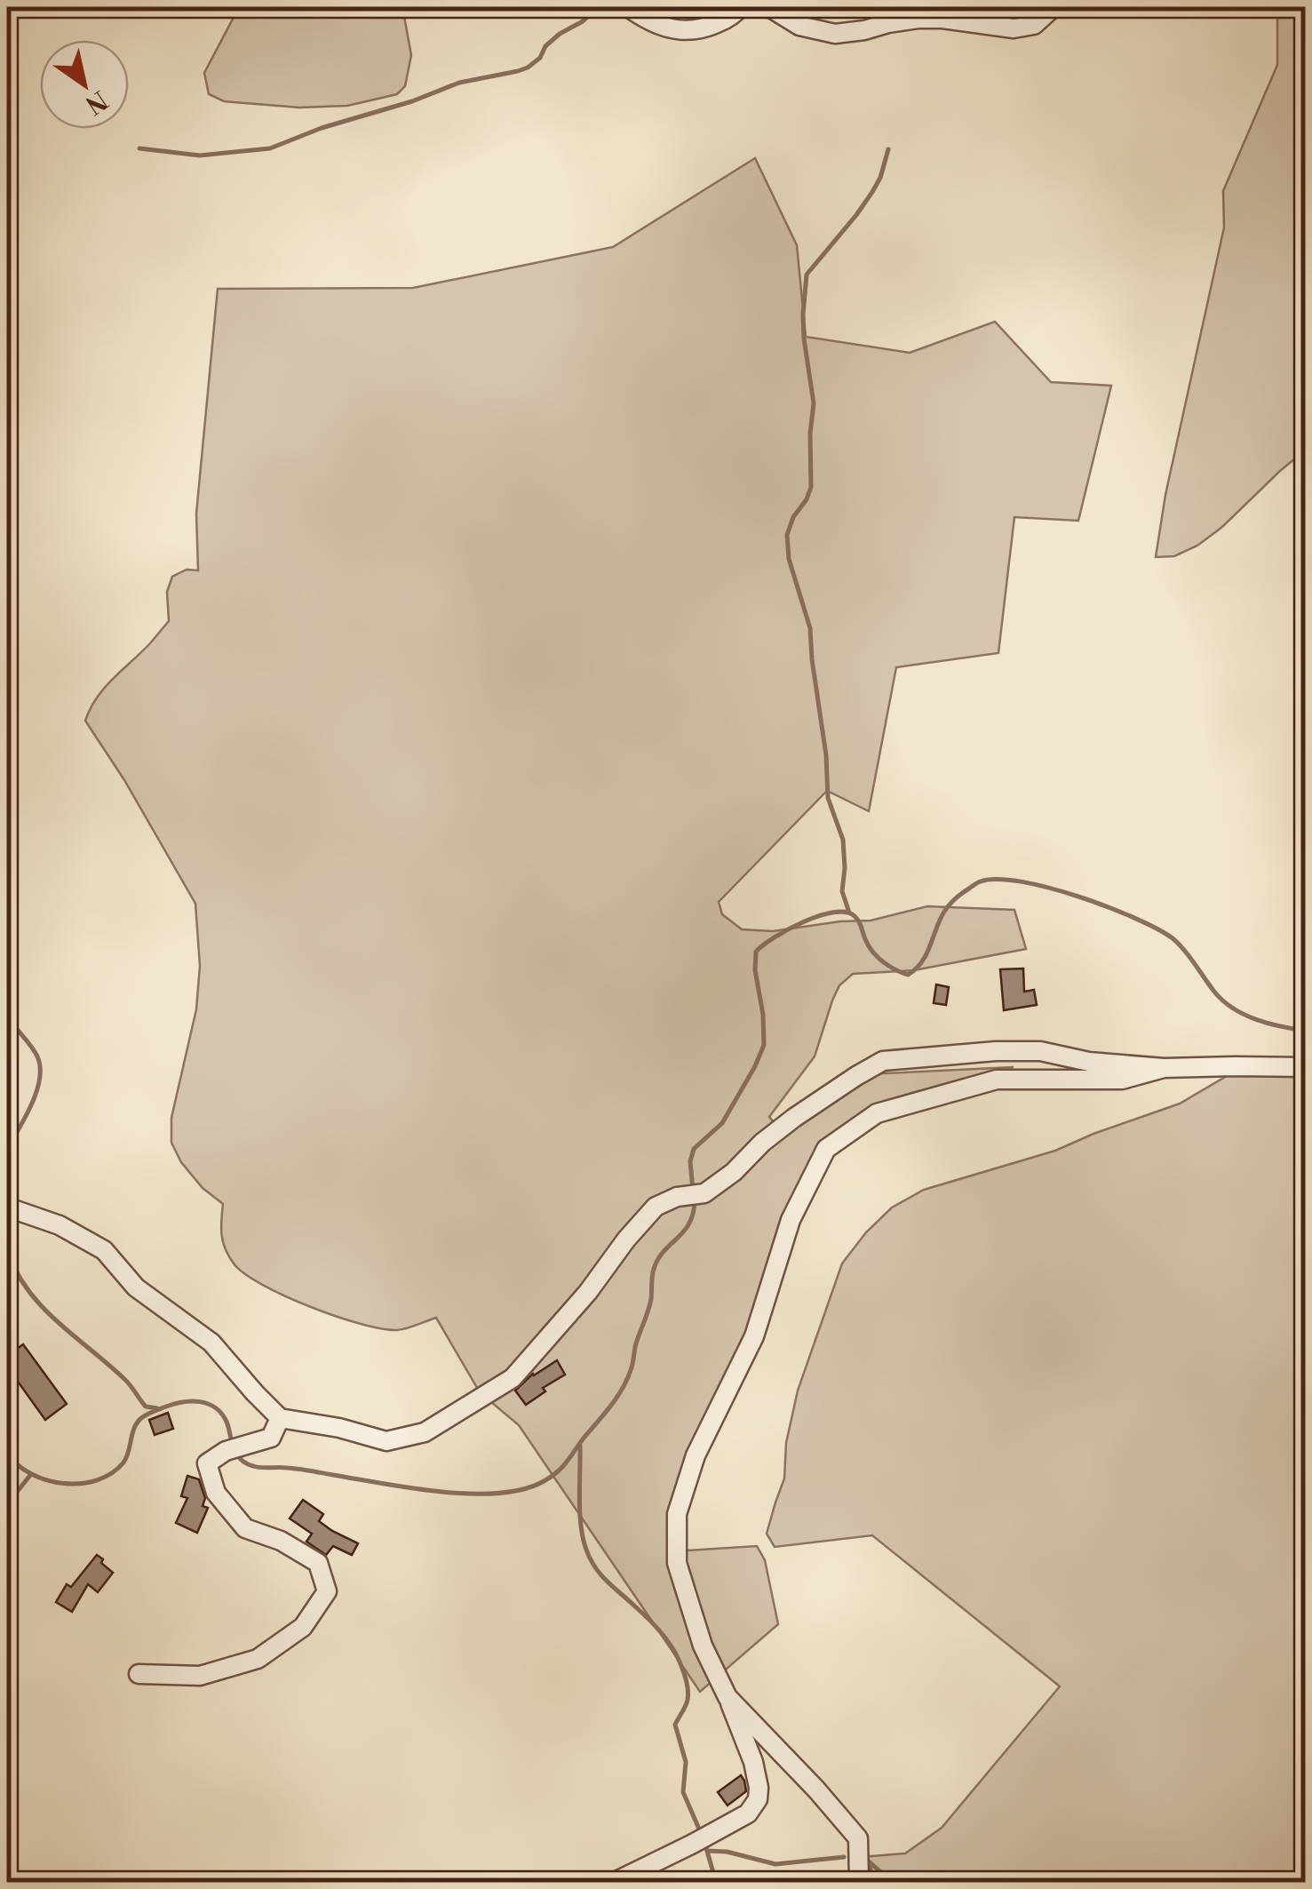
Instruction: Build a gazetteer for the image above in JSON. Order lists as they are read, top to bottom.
{
  "north": "bottom right"
}
